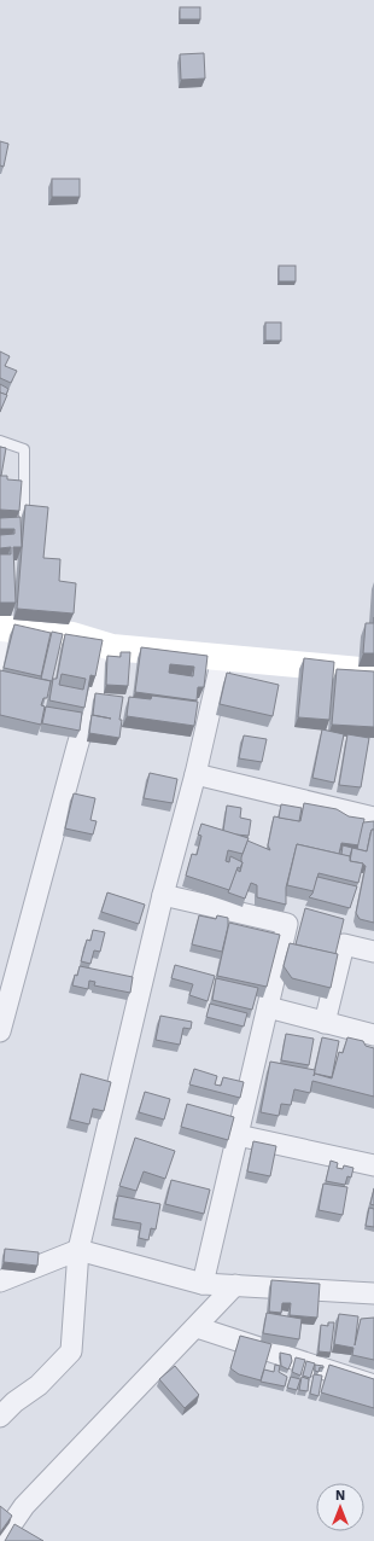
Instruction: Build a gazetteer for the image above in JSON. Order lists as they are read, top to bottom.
{
  "north": "top"
}
